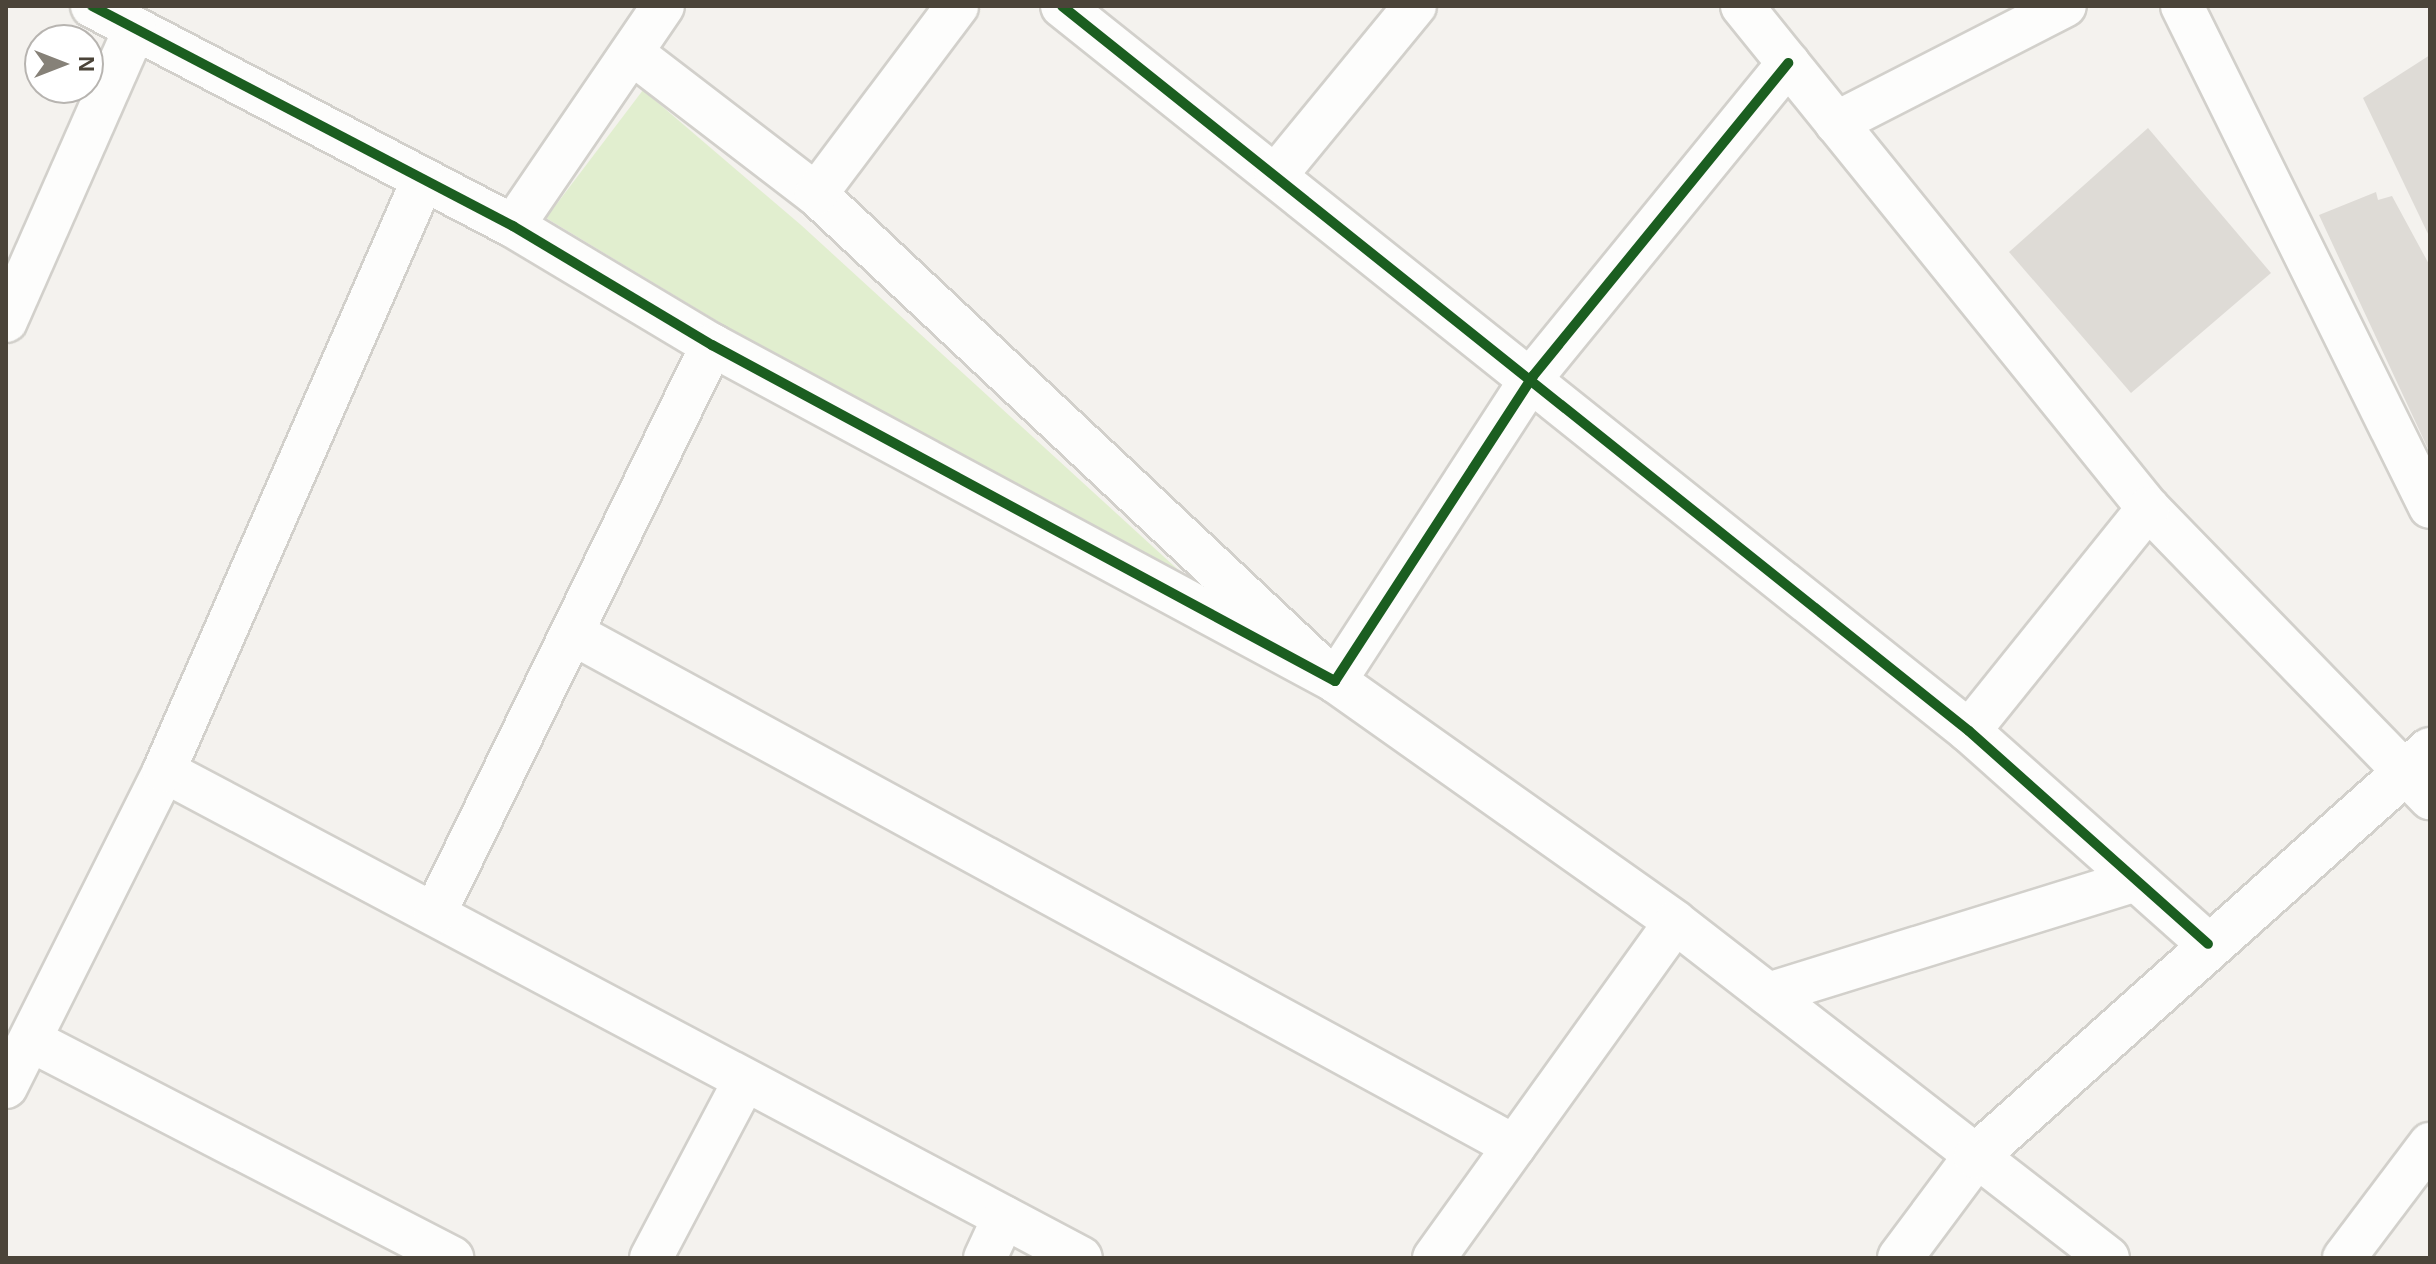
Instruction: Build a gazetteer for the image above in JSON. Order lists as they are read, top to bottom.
{
  "north": "right"
}
